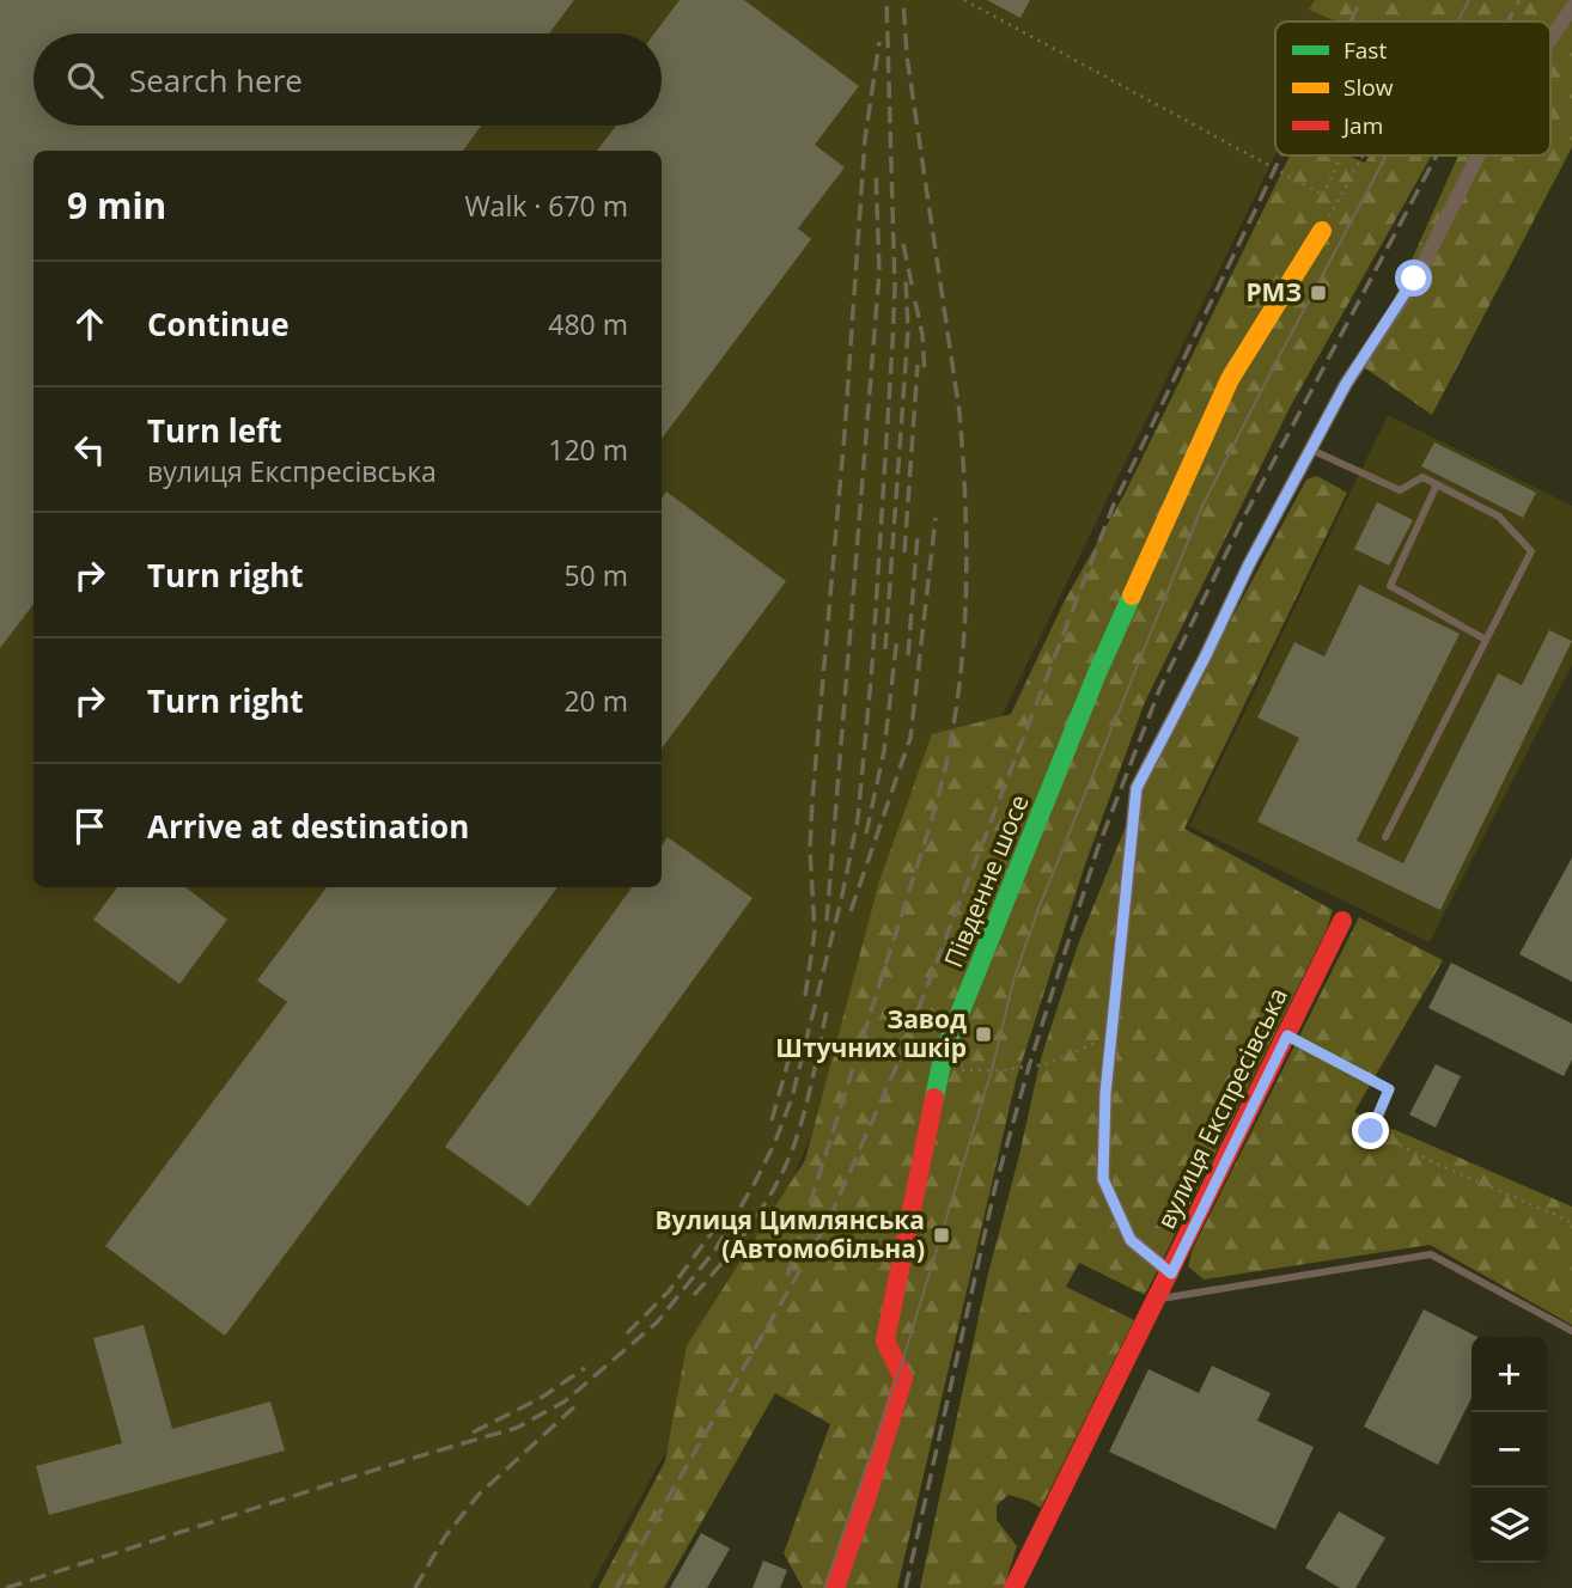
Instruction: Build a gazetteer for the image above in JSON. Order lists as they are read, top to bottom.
{
  "streets": {
    "street": ["Південне шосе", "вулиця Експресівська"]
  },
  "places": {
    "transit": ["РМЗ", "Завод Штучних шкір", "Вулиця Цимлянська (Автомобільна)"]
  },
  "legend": ["Fast", "Slow", "Jam"],
  "page": {
    "search": "Search here",
    "heading": ["9 min", "Walk · 670 m"],
    "list": [
      ["Continue", "480 m"],
      ["Turn left", "вулиця Експресівська", "120 m"],
      ["Turn right", "50 m"],
      ["Turn right", "20 m"],
      "Arrive at destination"
    ],
    "map_buttons": ["+", "−"]
  }
}
